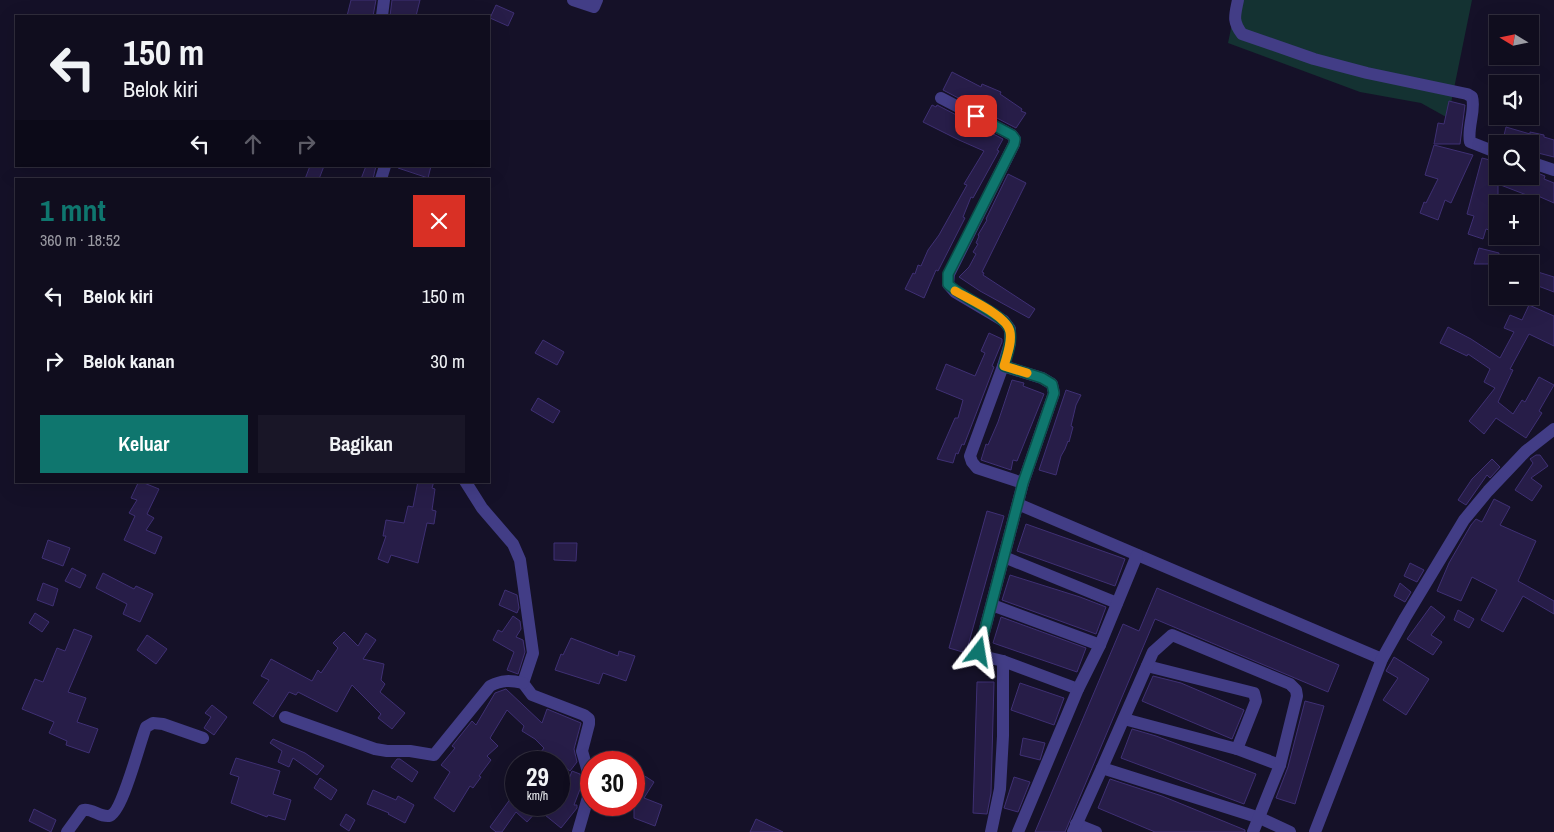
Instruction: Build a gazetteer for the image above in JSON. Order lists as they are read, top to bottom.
{
  "north": "left",
  "page": {
    "map_buttons": ["+", "−"],
    "turn": ["150 m", "Belok kiri"],
    "heading": ["1 mnt", "360 m · 18:52"],
    "list": [
      {
        "name": "Belok kiri",
        "value": "150 m"
      },
      {
        "name": "Belok kanan",
        "value": "30 m"
      }
    ],
    "buttons": ["Keluar", "Bagikan"],
    "speed": "29 km/h",
    "limit": "30"
  }
}
